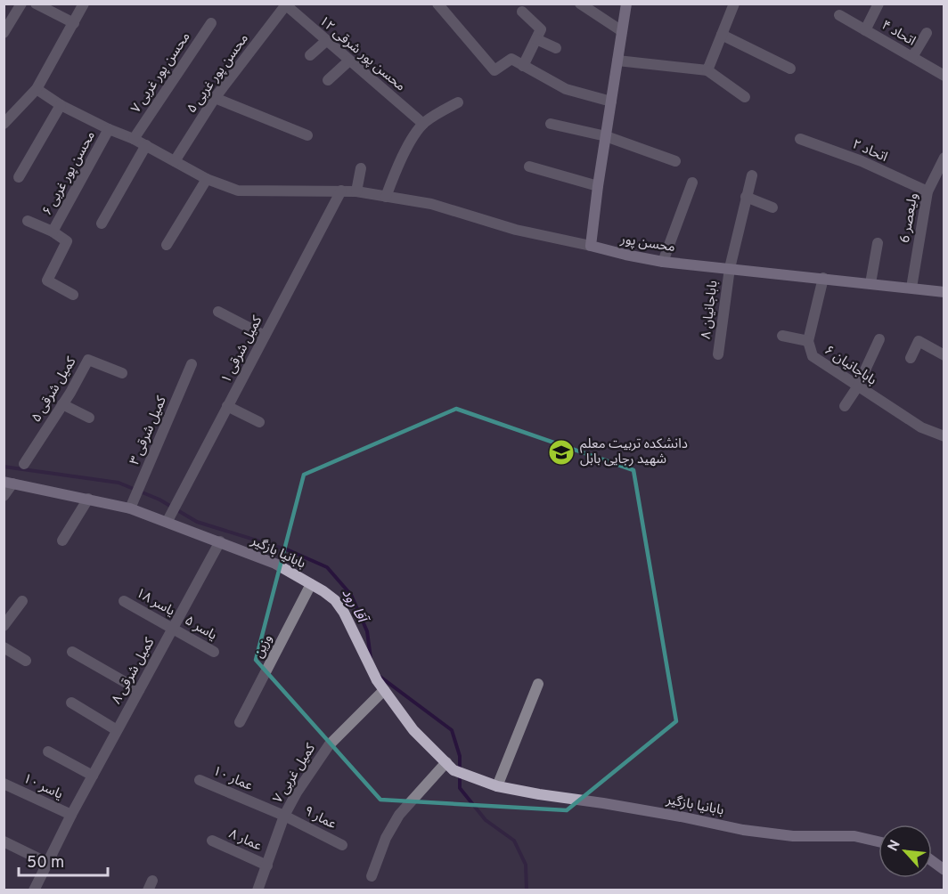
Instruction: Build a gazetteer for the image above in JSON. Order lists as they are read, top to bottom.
{
  "streets": {
    "street": [
      "اتحاد ۴",
      "محسن پور شرقی ۱۲",
      "محسن پور غربی ۷",
      "محسن پور غربی ۵",
      "اتحاد ۲",
      "محسن پور غربی ۶",
      "ولیعصر 6",
      "محسن پور",
      "باباجانیان ۸",
      "کمیل شرقی ۱",
      "باباجانیان ۶",
      "کمیل شرقی ۵",
      "کمیل شرقی ۳",
      "بابانیا بازگیر",
      "یاسر ۱۸",
      "یاسر ۵",
      "وزین",
      "کمیل شرقی ۸",
      "کمیل غربی ۷",
      "عمار ۱۰",
      "یاسر ۱۰",
      "عمار ۹",
      "عمار ۸"
    ]
  },
  "crossings": [
    ["محسن پور شرقی ۱۲", "محسن پور غربی ۵"],
    ["اتحاد ۲", "ولیعصر 6"],
    ["ولیعصر 6", "محسن پور"],
    ["محسن پور", "باباجانیان ۸"],
    ["محسن پور", "باباجانیان ۶"],
    ["کمیل شرقی ۱", "بابانیا بازگیر"],
    ["کمیل شرقی ۳", "بابانیا بازگیر"],
    ["بابانیا بازگیر", "وزین"],
    ["بابانیا بازگیر", "کمیل شرقی ۸"],
    ["بابانیا بازگیر", "کمیل غربی ۷"],
    ["یاسر ۱۸", "یاسر ۵"],
    ["یاسر ۱۸", "کمیل شرقی ۸"],
    ["یاسر ۵", "کمیل شرقی ۸"],
    ["کمیل شرقی ۸", "یاسر ۱۰"],
    ["کمیل غربی ۷", "عمار ۱۰"],
    ["کمیل غربی ۷", "عمار ۹"],
    ["کمیل غربی ۷", "عمار ۸"],
    ["عمار ۱۰", "عمار ۹"]
  ],
  "water": ["آقا رود"],
  "places": {
    "school or university": ["دانشکده تربیت معلم شهید رجایی بابل"]
  },
  "scale_bar": "50 m",
  "north": "top left"
}
